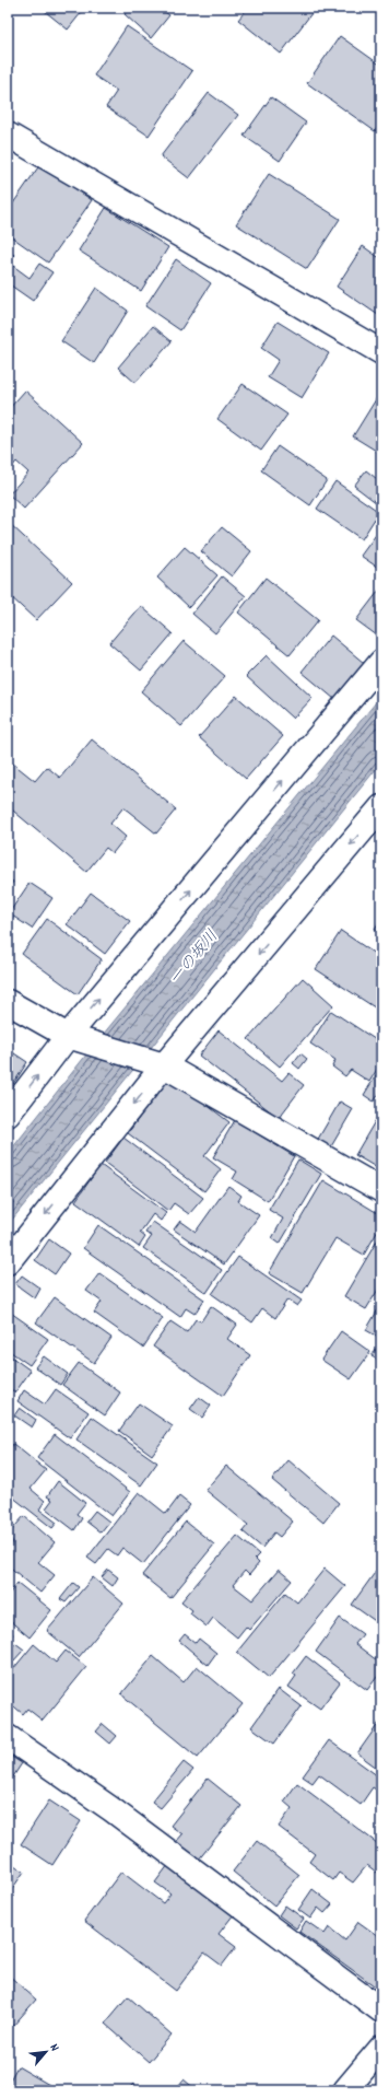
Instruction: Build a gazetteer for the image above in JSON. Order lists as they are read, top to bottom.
{
  "water": ["一の坂川"],
  "north": "top right"
}
